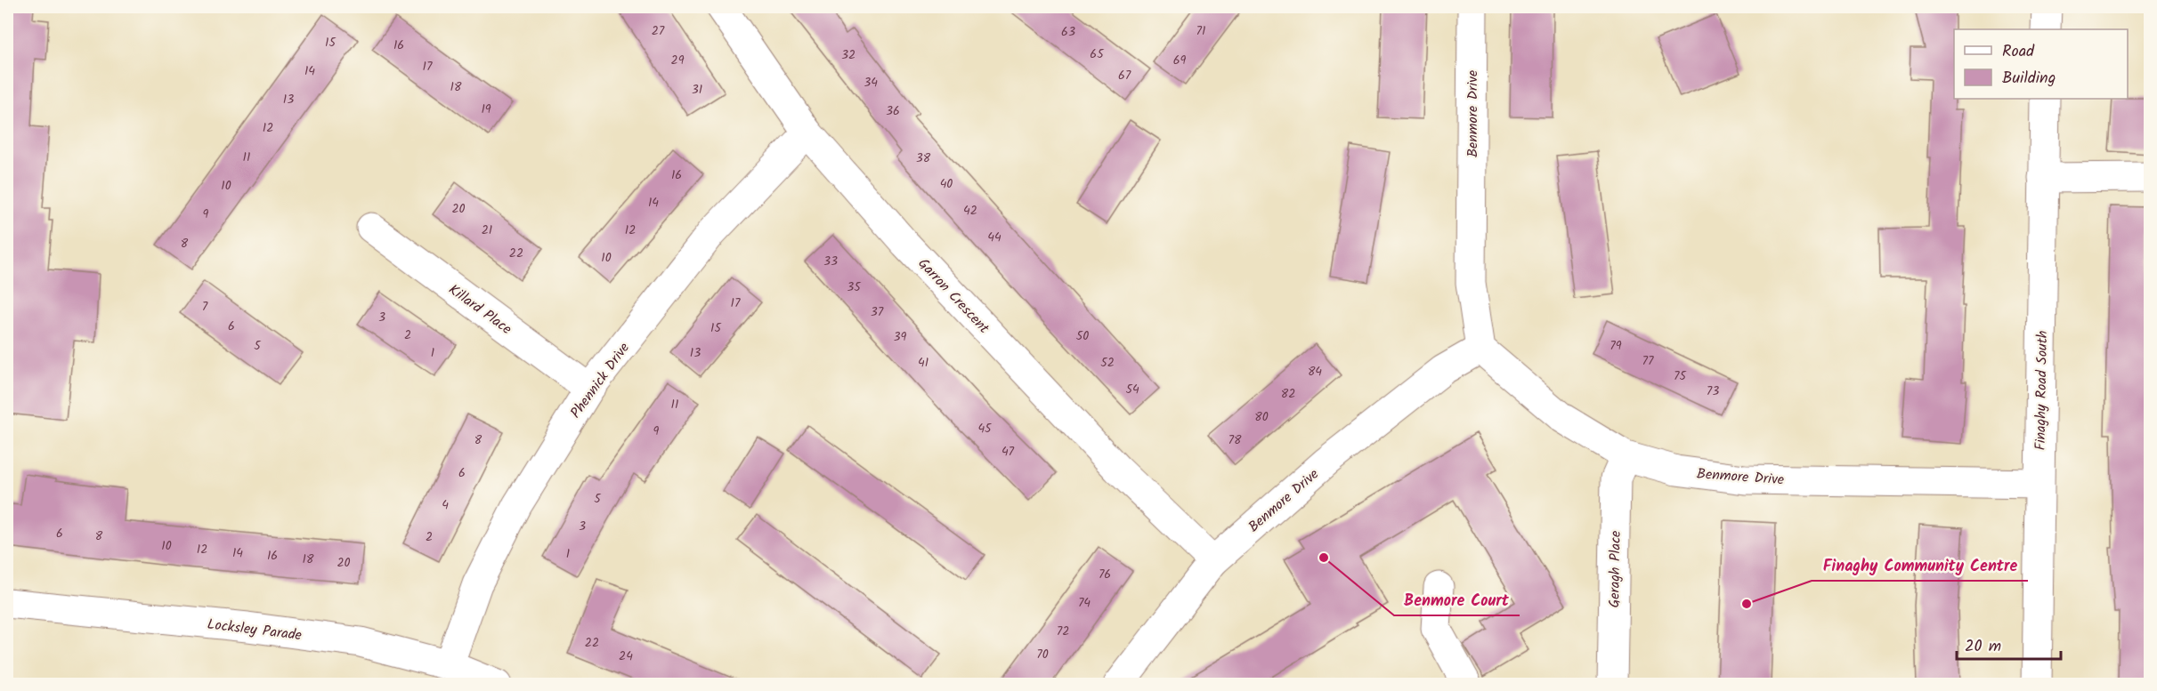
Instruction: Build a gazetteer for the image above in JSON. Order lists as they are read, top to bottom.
{
  "streets": {
    "street": [
      "Benmore Drive",
      "Garron Crescent",
      "Killard Place",
      "Phennick Drive",
      "Finaghy Road South",
      "Geragh Place",
      "Locksley Parade"
    ]
  },
  "crossings": [
    ["Benmore Drive", "Garron Crescent"],
    ["Benmore Drive", "Finaghy Road South"],
    ["Benmore Drive", "Geragh Place"],
    ["Garron Crescent", "Phennick Drive"],
    ["Killard Place", "Phennick Drive"],
    ["Phennick Drive", "Locksley Parade"]
  ],
  "places": ["Benmore Court", "Finaghy Community Centre"],
  "house_numbers": [
    "27",
    "71",
    "63",
    "15",
    "16",
    "65",
    "32",
    "29",
    "69",
    "17",
    "14",
    "67",
    "34",
    "18",
    "31",
    "13",
    "19",
    "36",
    "12",
    "11",
    "38",
    "16",
    "40",
    "10",
    "14",
    "20",
    "42",
    "9",
    "21",
    "12",
    "44",
    "8",
    "22",
    "10",
    "33",
    "35",
    "17",
    "7",
    "37",
    "3",
    "6",
    "15",
    "2",
    "50",
    "39",
    "5",
    "79",
    "1",
    "13",
    "77",
    "41",
    "52",
    "84",
    "75",
    "54",
    "73",
    "82",
    "11",
    "80",
    "45",
    "9",
    "8",
    "78",
    "47",
    "6",
    "5",
    "4",
    "3",
    "6",
    "8",
    "2",
    "10",
    "12",
    "14",
    "1",
    "16",
    "18",
    "20",
    "76",
    "74",
    "72",
    "22",
    "70",
    "24"
  ],
  "legend": ["Road", "Building"],
  "scale_bar": "20 m"
}
